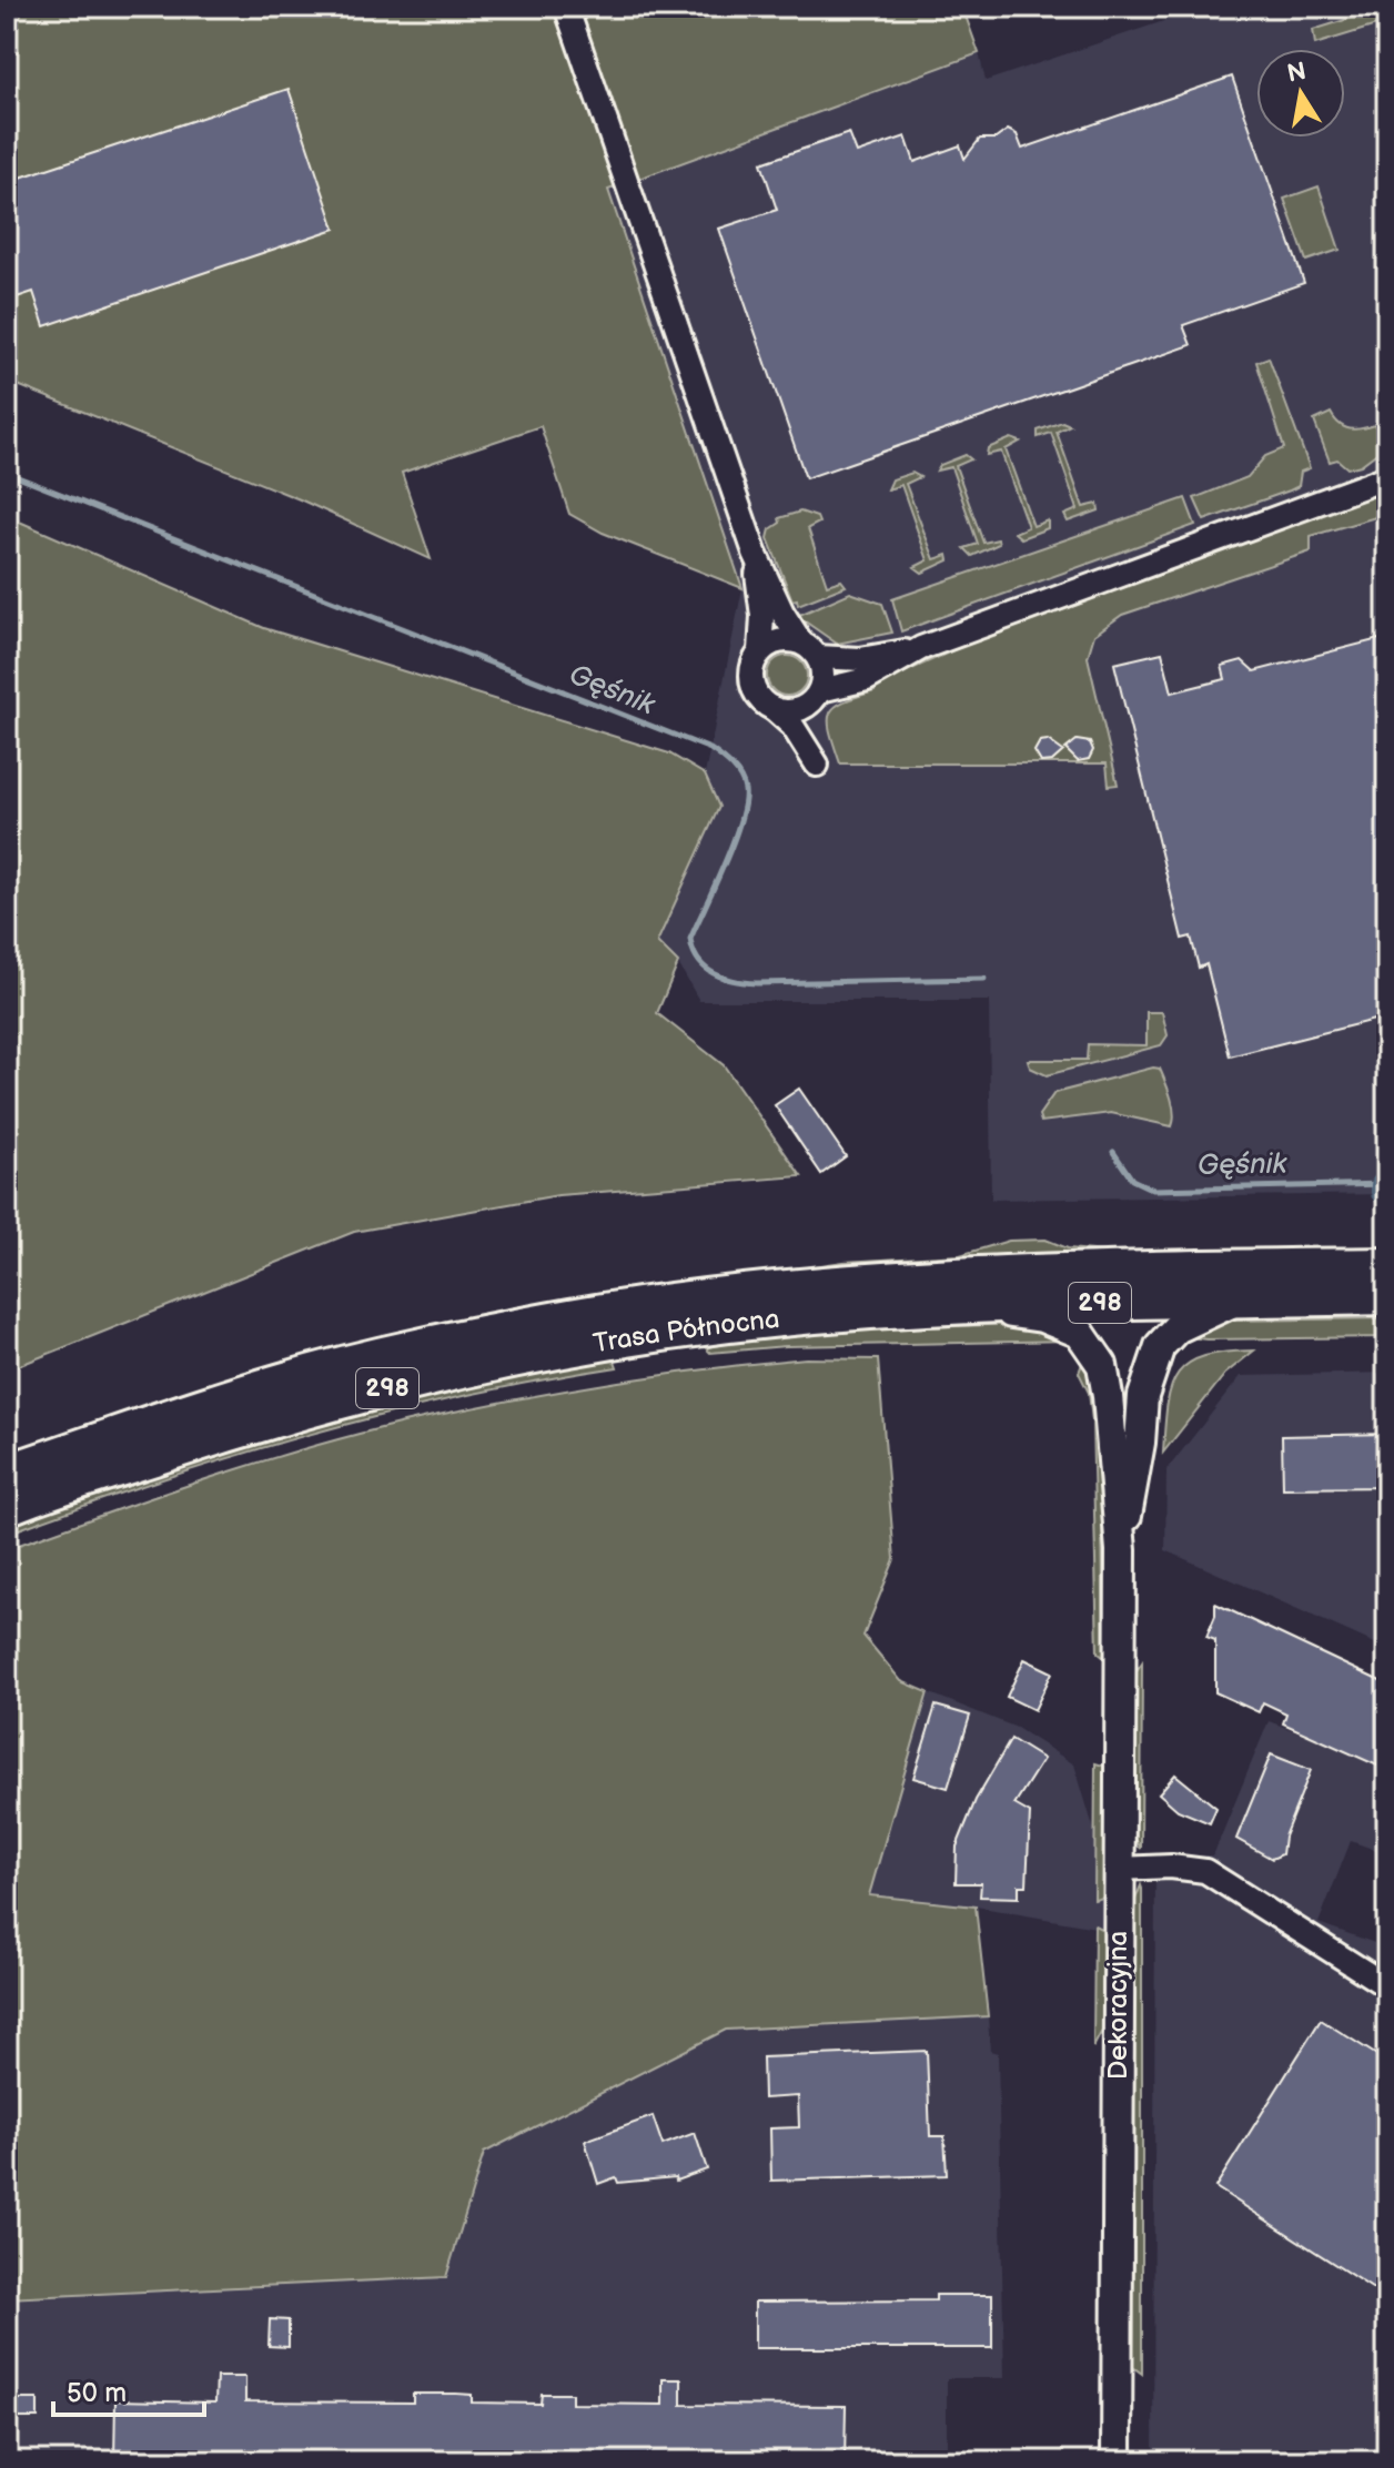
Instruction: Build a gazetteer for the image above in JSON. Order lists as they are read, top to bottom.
{
  "streets": {
    "main road": ["298", "Trasa Północna"],
    "street": ["Dekoracyjna"]
  },
  "crossings": [
    ["Trasa Północna", "Dekoracyjna"]
  ],
  "water": ["Gęśnik"],
  "scale_bar": "50 m",
  "north": "top"
}
